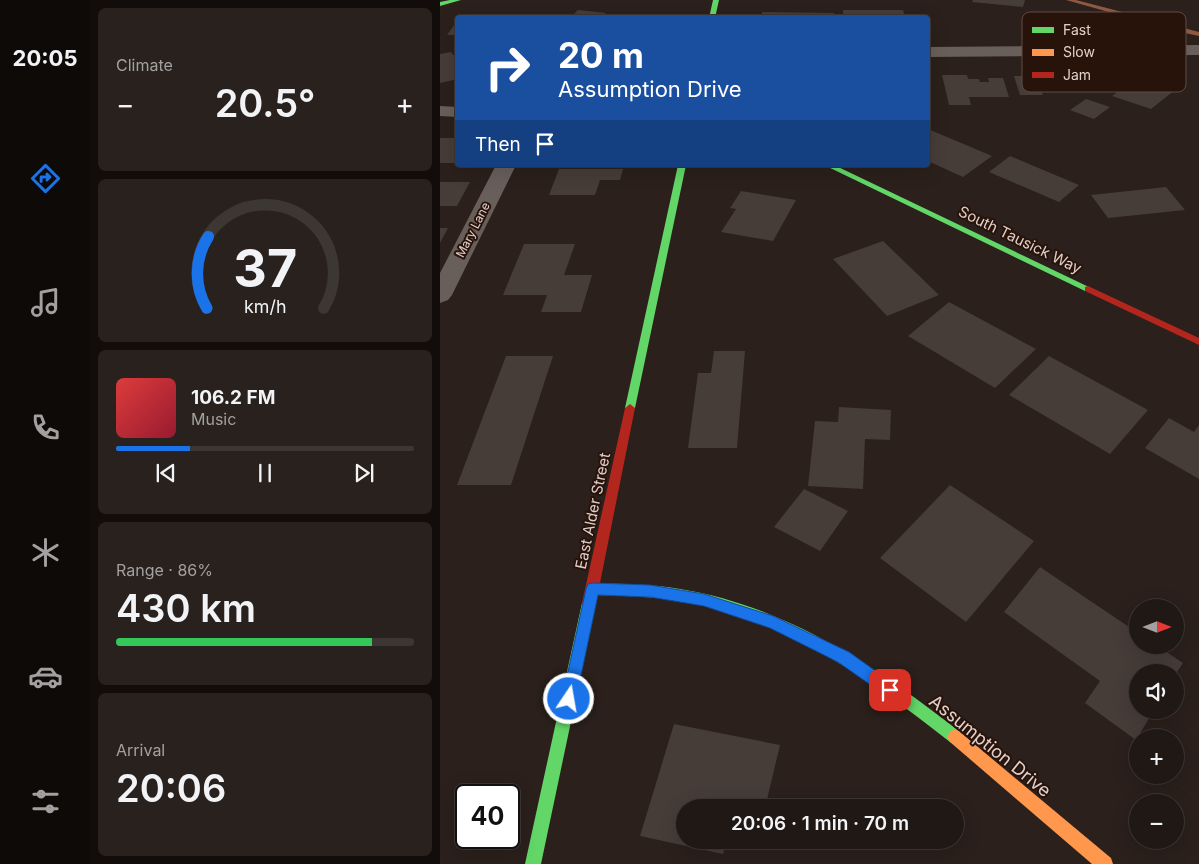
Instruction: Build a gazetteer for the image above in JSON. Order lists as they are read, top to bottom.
{
  "streets": {
    "street": [
      "Mary Lane",
      "South Tausick Way",
      "East Alder Street",
      "Assumption Drive"
    ]
  },
  "crossings": [
    ["East Alder Street", "Assumption Drive"]
  ],
  "legend": ["Fast", "Slow", "Jam"],
  "north": "right",
  "page": {
    "tabs": "20:05",
    "tile": [
      "Climate",
      ["Range · 86%", "430 km"],
      ["Arrival", "20:06"]
    ],
    "turn": ["20 m", "Assumption Drive"],
    "heat": ["−", "20.5°", "+"],
    "then": "Then",
    "song": ["106.2 FM", "Music"],
    "map_buttons": ["+", "−"],
    "limit": "40",
    "trip": "20:06 · 1 min · 70 m",
    "gauge": ["37", "km/h"]
  }
}
